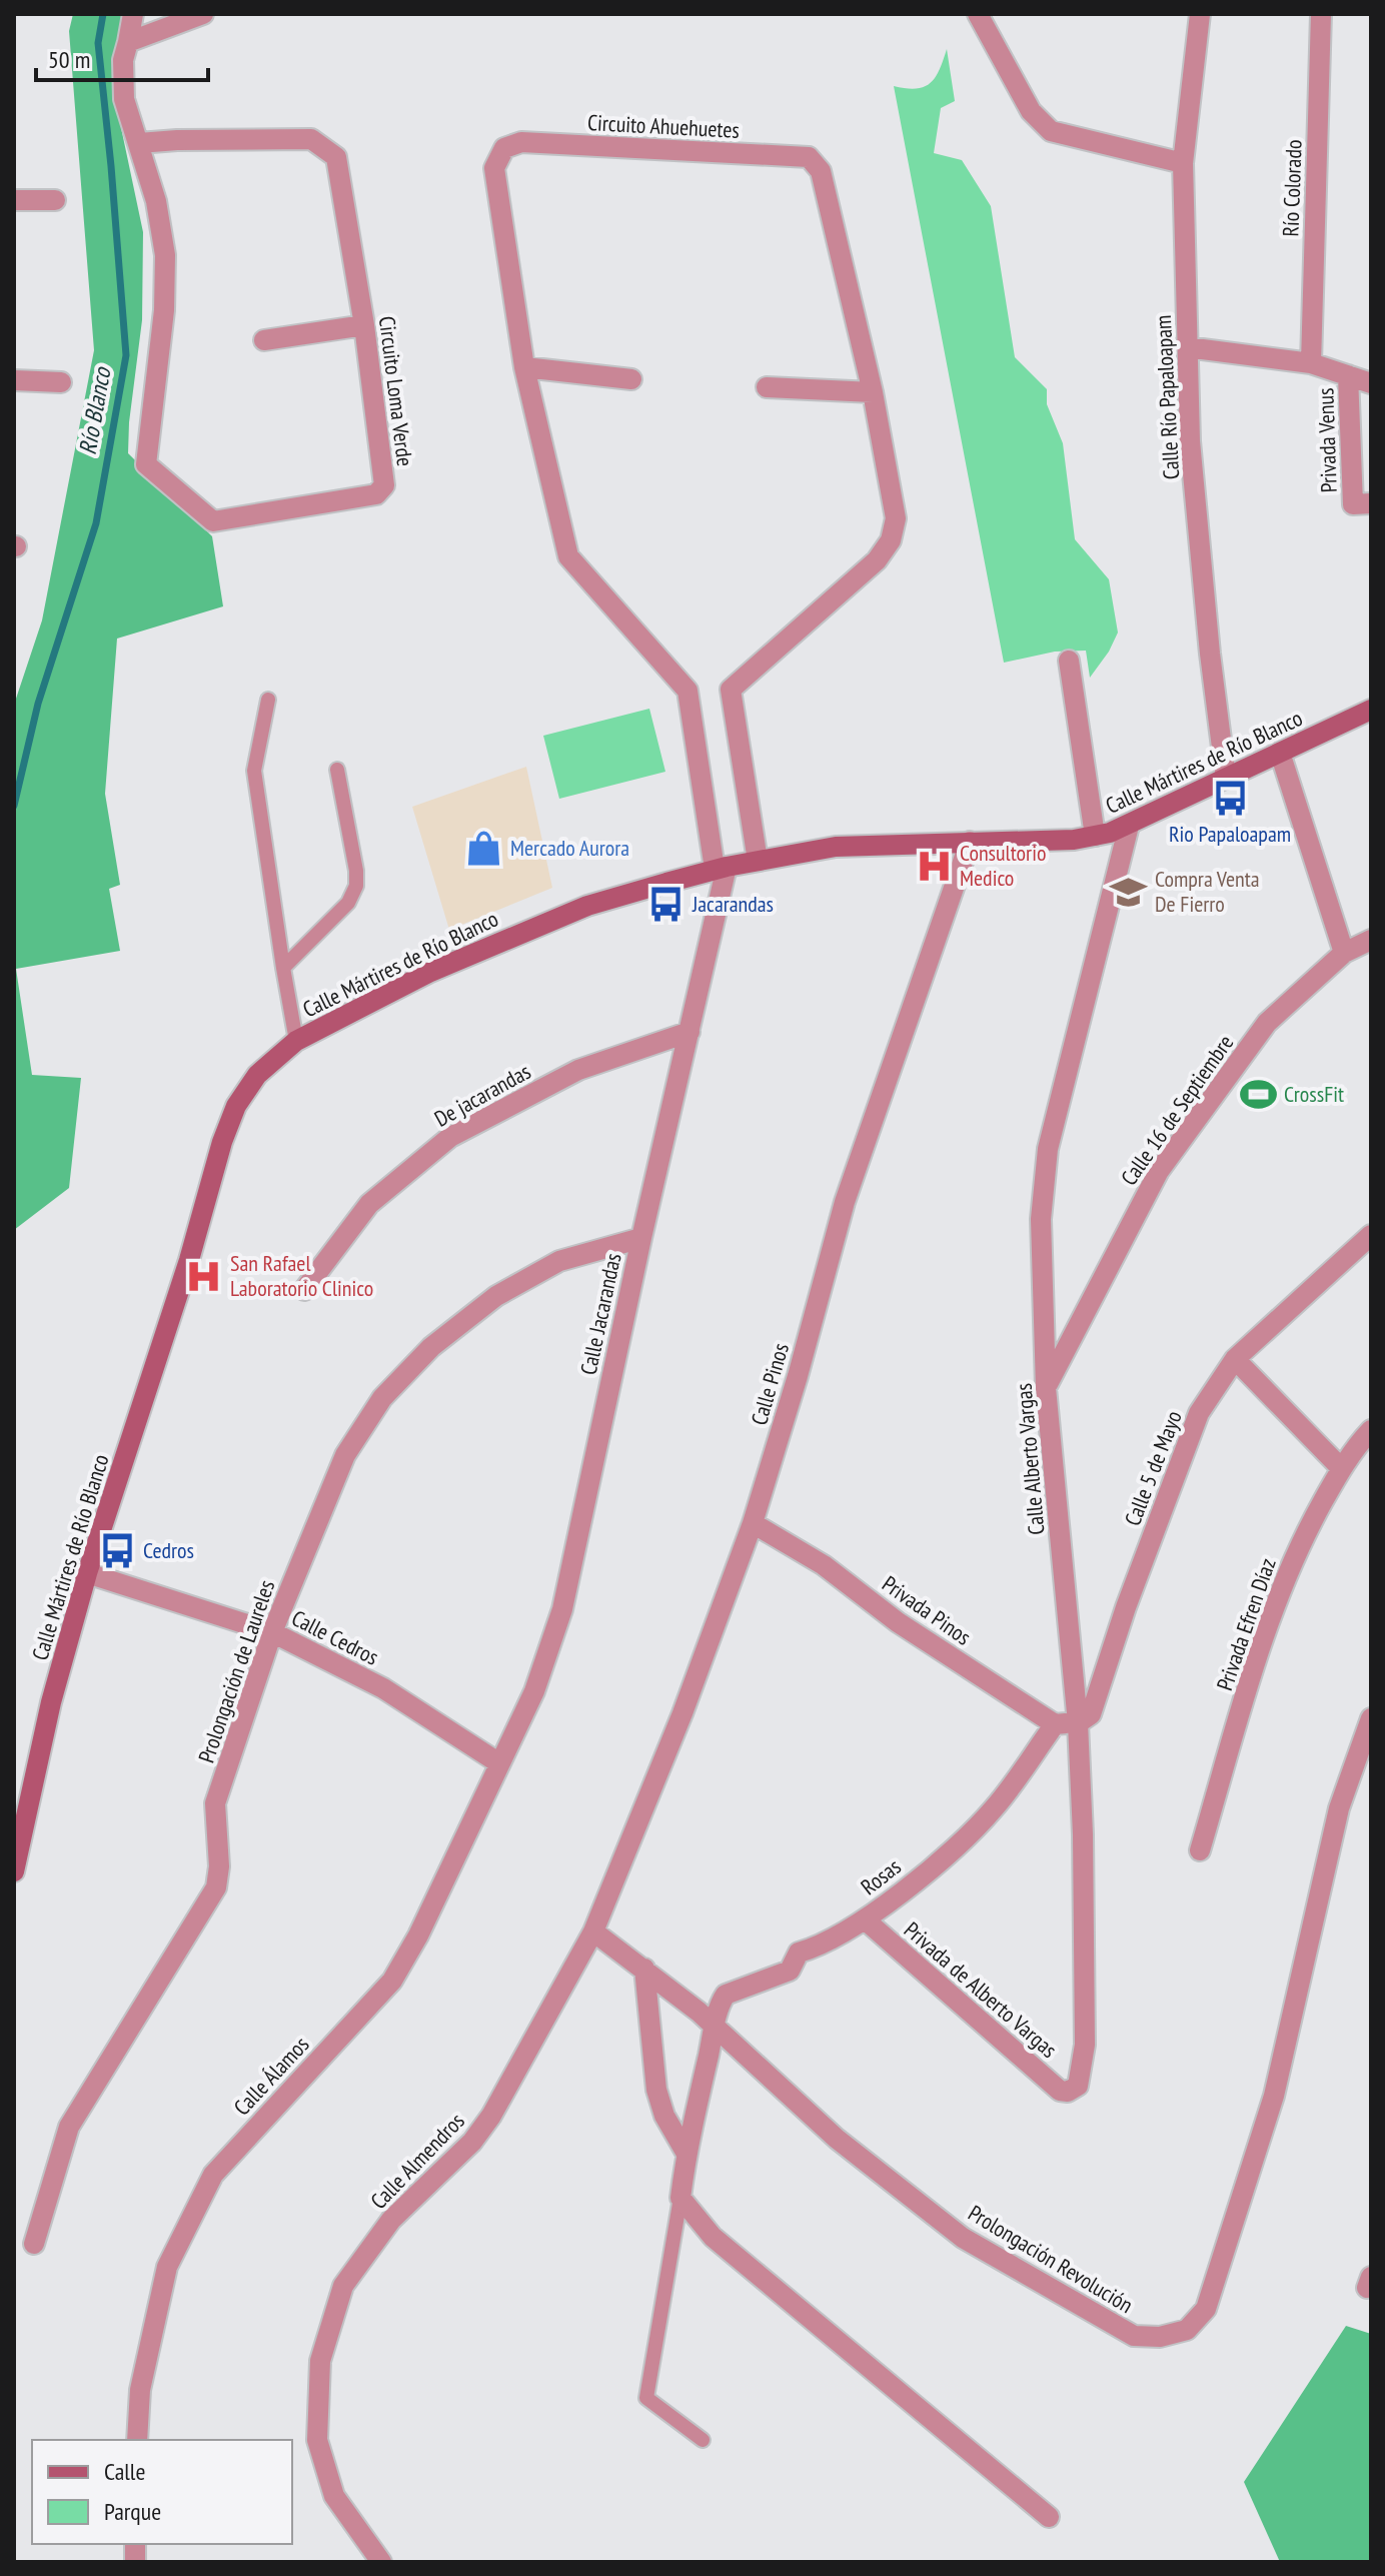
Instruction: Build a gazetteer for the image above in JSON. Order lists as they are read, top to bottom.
{
  "streets": {
    "main road": ["Calle Mártires de Río Blanco"],
    "street": [
      "Circuito Ahuehuetes",
      "Río Colorado",
      "Circuito Loma Verde",
      "Calle Río Papaloapam",
      "Privada Venus",
      "De jacarandas",
      "Calle 16 de Septiembre",
      "Calle Jacarandas",
      "Calle Pinos",
      "Calle Alberto Vargas",
      "Calle 5 de Mayo",
      "Privada Pinos",
      "Privada Efren Díaz",
      "Calle Cedros",
      "Prolongación de Laureles",
      "Rosas",
      "Privada de Alberto Vargas",
      "Calle Álamos",
      "Calle Almendros",
      "Prolongación Revolución"
    ]
  },
  "crossings": [
    ["Circuito Ahuehuetes", "Calle Mártires de Río Blanco"],
    ["Circuito Ahuehuetes", "Calle Jacarandas"],
    ["Calle Río Papaloapam", "Calle Mártires de Río Blanco"],
    ["Calle Mártires de Río Blanco", "Calle Jacarandas"],
    ["Calle Mártires de Río Blanco", "Calle Pinos"],
    ["Calle Mártires de Río Blanco", "Calle Alberto Vargas"],
    ["Calle Mártires de Río Blanco", "Calle Cedros"],
    ["De jacarandas", "Calle Jacarandas"],
    ["Calle 16 de Septiembre", "Calle Alberto Vargas"],
    ["Calle Jacarandas", "Calle Cedros"],
    ["Calle Jacarandas", "Prolongación de Laureles"],
    ["Calle Jacarandas", "Calle Álamos"],
    ["Calle Pinos", "Privada Pinos"],
    ["Calle Pinos", "Calle Almendros"],
    ["Calle Pinos", "Prolongación Revolución"],
    ["Calle Alberto Vargas", "Calle 5 de Mayo"],
    ["Calle Alberto Vargas", "Privada de Alberto Vargas"],
    ["Privada Pinos", "Rosas"],
    ["Calle Cedros", "Prolongación de Laureles"],
    ["Calle Cedros", "Calle Álamos"],
    ["Rosas", "Privada de Alberto Vargas"],
    ["Rosas", "Prolongación Revolución"],
    ["Calle Almendros", "Prolongación Revolución"]
  ],
  "water": ["Río Blanco"],
  "places": {
    "bus stop": ["Rio Papaloapam", "Jacarandas", "Cedros"],
    "shop": ["Mercado Aurora"],
    "hospital": ["Consultorio Medico", "San Rafael Laboratorio Clinico"],
    "school or university": ["Compra Venta De Fierro"],
    "sports": ["CrossFit"]
  },
  "legend": ["Calle", "Parque"],
  "scale_bar": "50 m"
}
